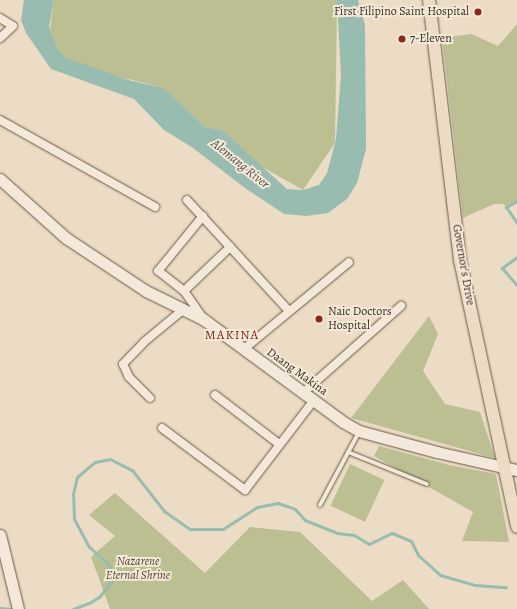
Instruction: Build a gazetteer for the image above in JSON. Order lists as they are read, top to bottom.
{
  "streets": {
    "main road": ["Governor's Drive"],
    "street": ["Daang Makina"]
  },
  "crossings": [
    ["Governor's Drive", "Daang Makina"]
  ],
  "districts": ["MAKINA"],
  "water": ["Alemang River"],
  "parks": ["Nazarene Eternal Shrine"],
  "places": ["First Filipino Saint Hospital", "7-Eleven", "Naic Doctors Hospital"]
}
